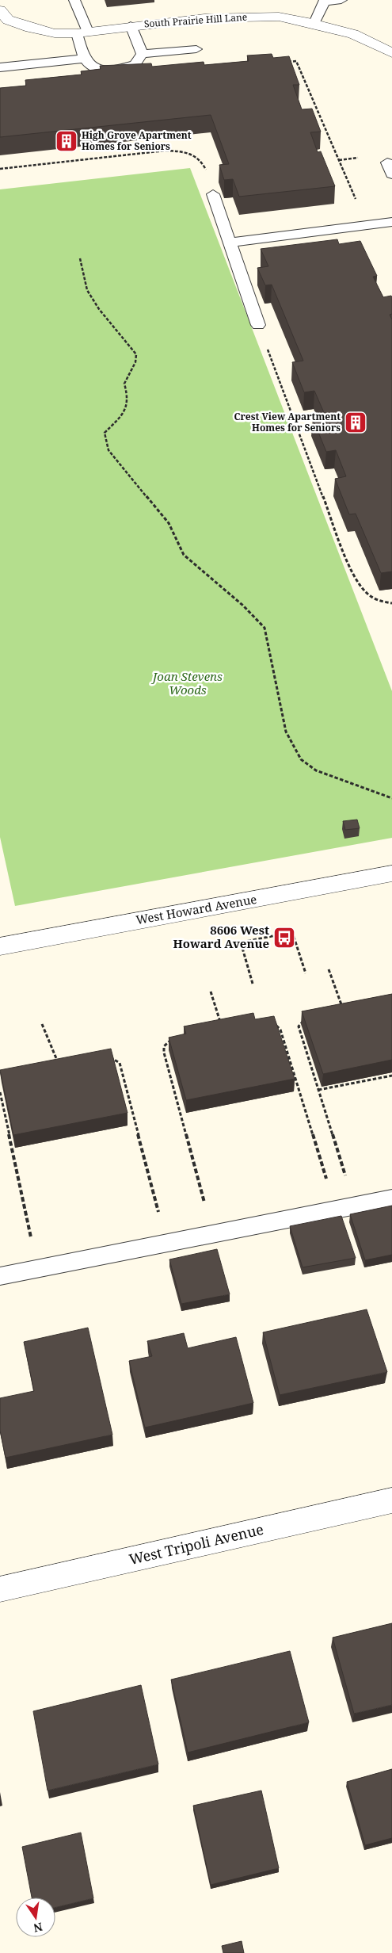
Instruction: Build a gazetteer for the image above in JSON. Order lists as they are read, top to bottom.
{
  "streets": {
    "street": ["South Prairie Hill Lane", "West Howard Avenue", "West Tripoli Avenue"]
  },
  "parks": ["Joan Stevens Woods"],
  "places": {
    "building": ["High Grove Apartment Homes for Seniors", "Crest View Apartment Homes for Seniors"],
    "bus stop": ["8606 West Howard Avenue"]
  },
  "north": "bottom"
}
